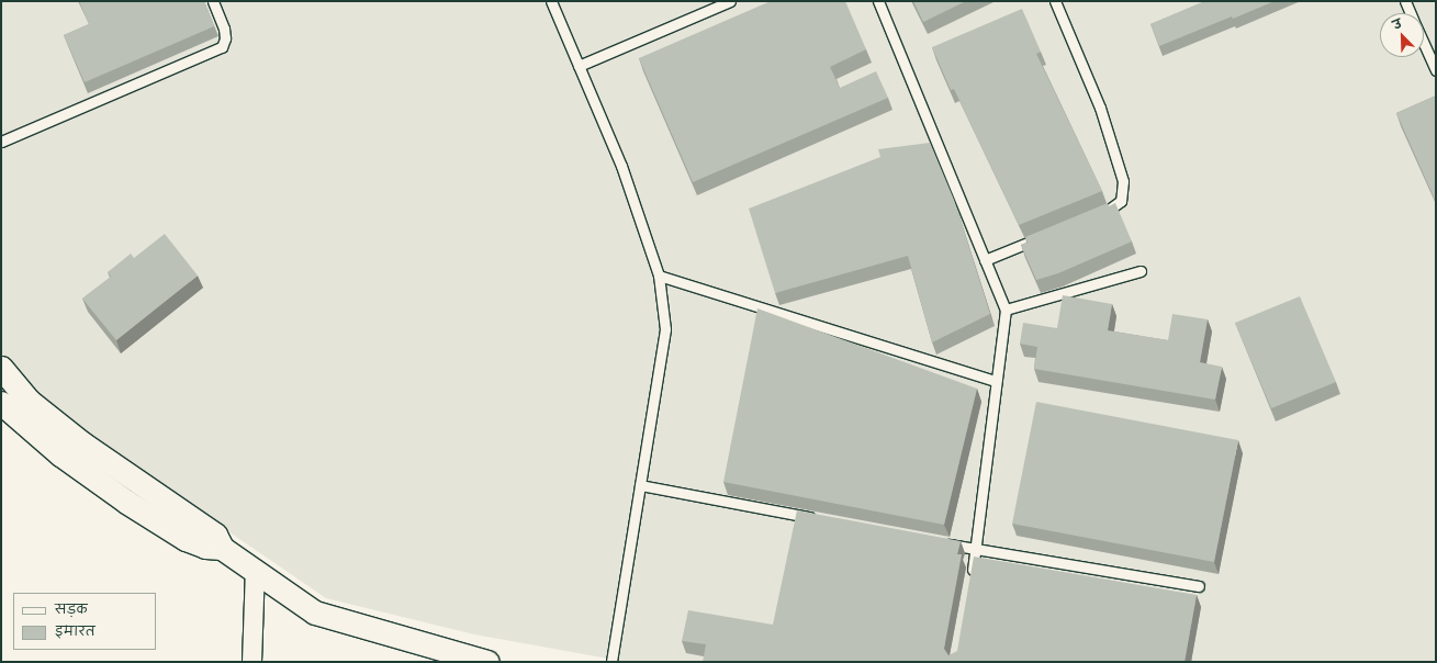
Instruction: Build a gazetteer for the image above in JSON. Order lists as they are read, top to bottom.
{
  "legend": ["सड़क", "इमारत"],
  "north": "top left"
}
